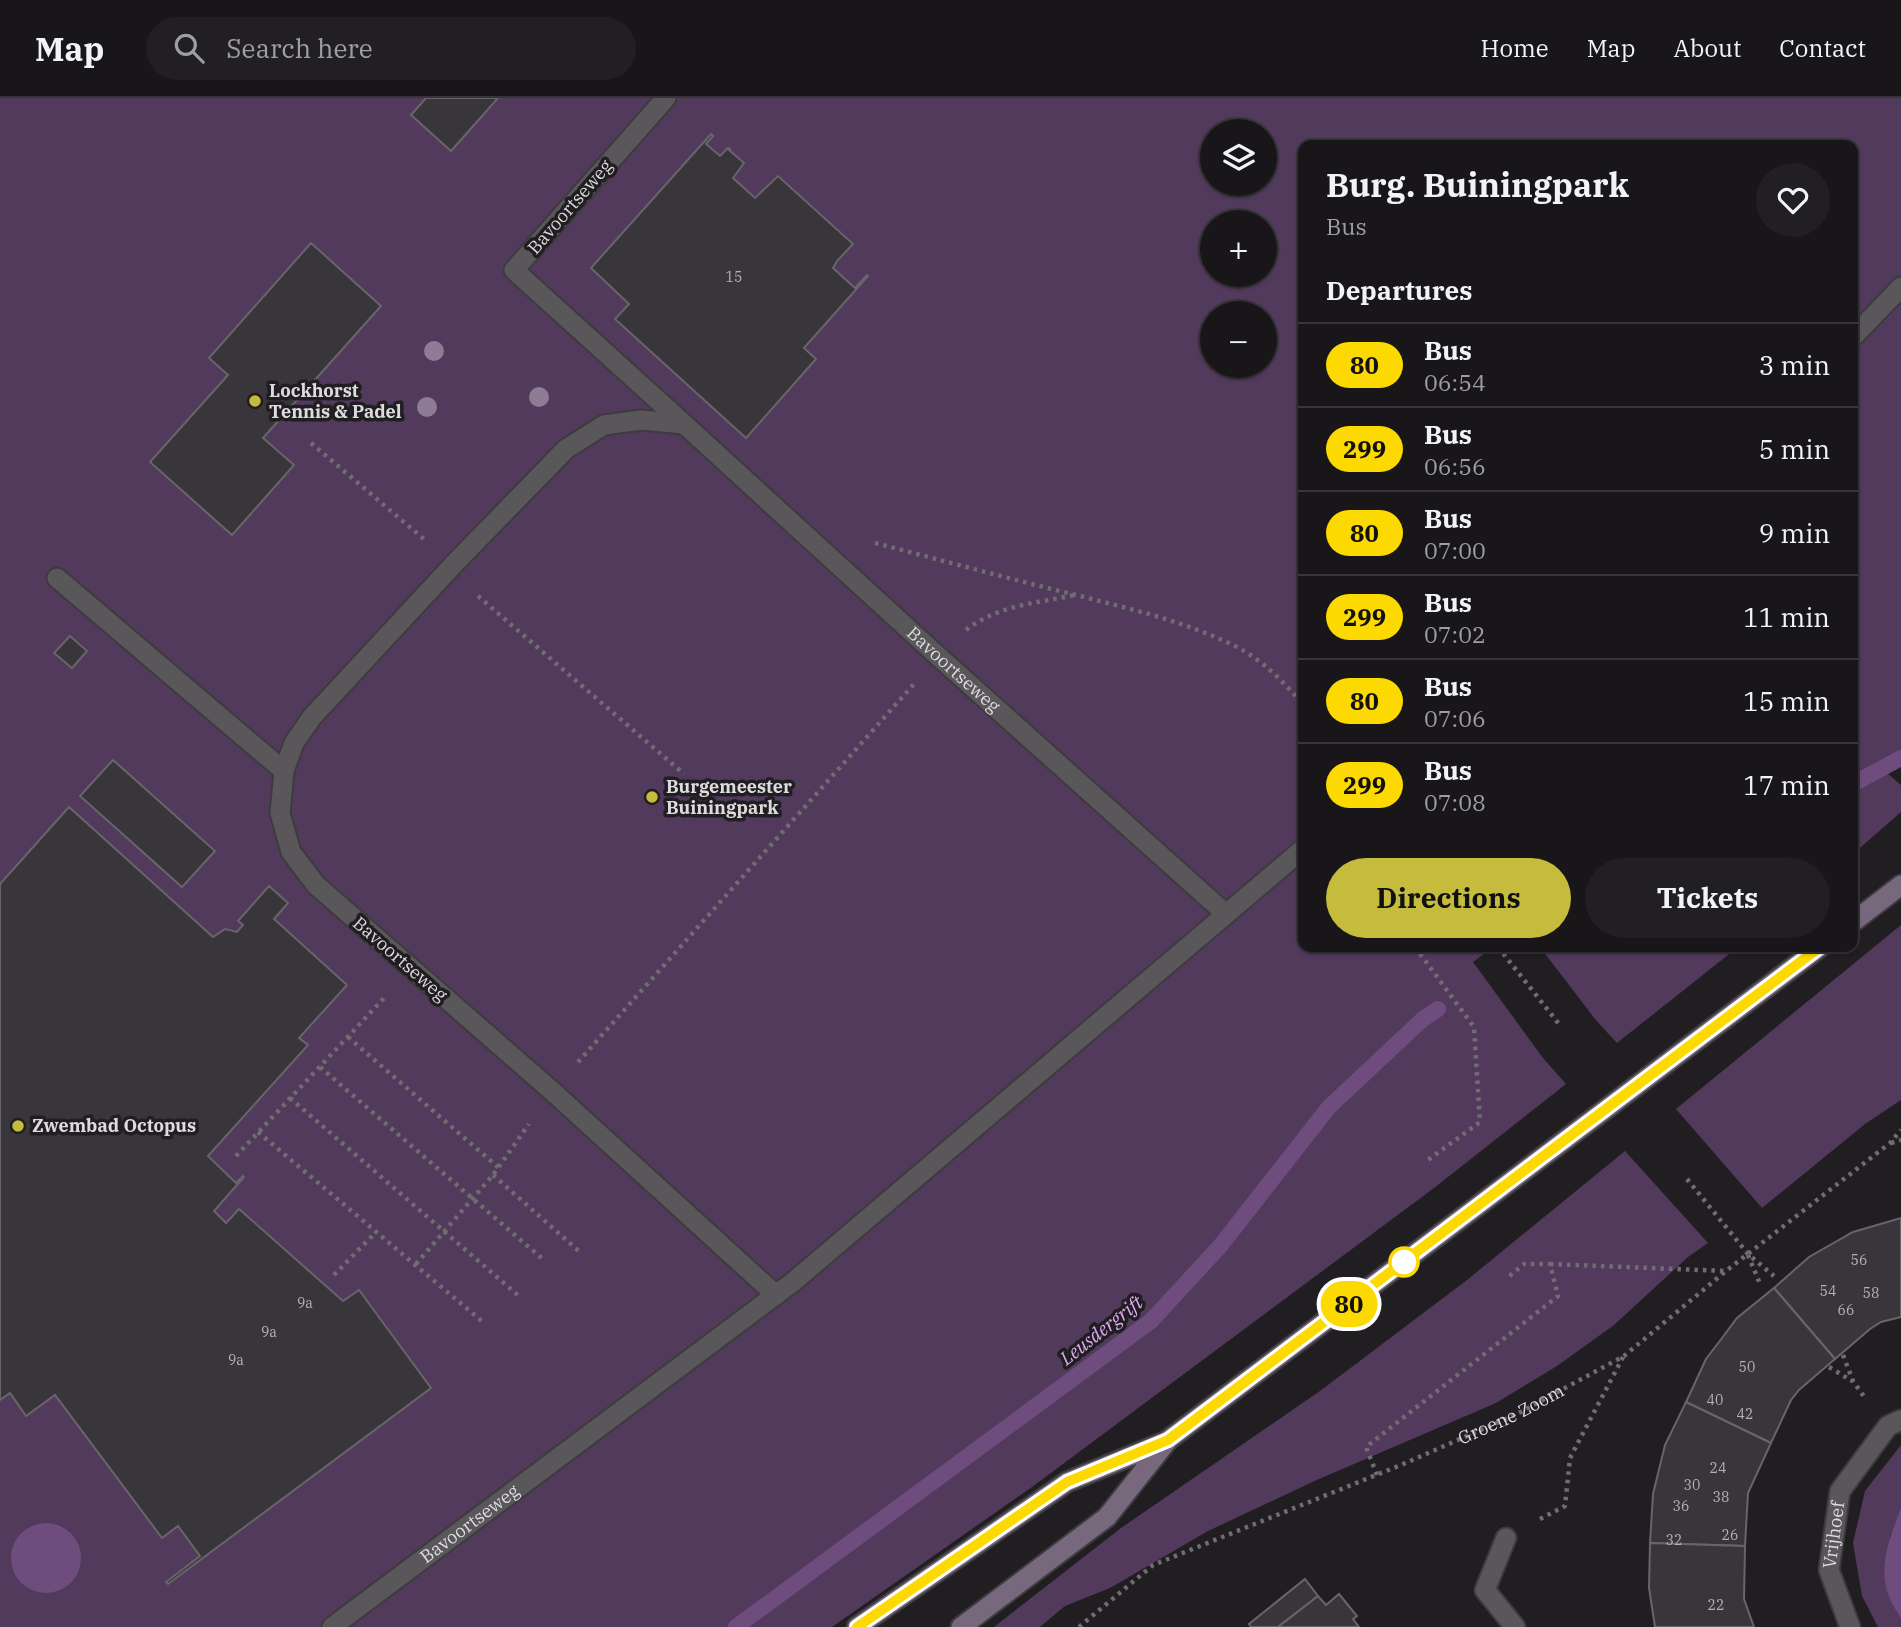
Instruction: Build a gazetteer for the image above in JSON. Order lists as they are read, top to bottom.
{
  "streets": {
    "street": ["Bavoortseweg", "Vrijhoef"],
    "path": ["Groene Zoom"]
  },
  "water": ["Leusdergrift"],
  "places": ["Lockhorst Tennis & Padel", "Burgemeester Buiningpark", "Zwembad Octopus"],
  "lines": ["bus line 80"],
  "house_numbers": [
    "15",
    "56",
    "54",
    "58",
    "9a",
    "66",
    "9a",
    "9a",
    "50",
    "40",
    "42",
    "24",
    "30",
    "38",
    "36",
    "26",
    "32",
    "22"
  ],
  "page": {
    "header": "Map",
    "search": "Search here",
    "nav": [
      "Home",
      "Map",
      "About",
      "Contact"
    ],
    "on_map": "80",
    "map_buttons": ["+", "−"],
    "heading": [
      ["Burg. Buiningpark", "Bus"],
      "Departures"
    ],
    "list": [
      {
        "mark": "80",
        "name": "Bus",
        "note": "06:54",
        "value": "3 min"
      },
      {
        "mark": "299",
        "name": "Bus",
        "note": "06:56",
        "value": "5 min"
      },
      {
        "mark": "80",
        "name": "Bus",
        "note": "07:00",
        "value": "9 min"
      },
      {
        "mark": "299",
        "name": "Bus",
        "note": "07:02",
        "value": "11 min"
      },
      {
        "mark": "80",
        "name": "Bus",
        "note": "07:06",
        "value": "15 min"
      },
      {
        "mark": "299",
        "name": "Bus",
        "note": "07:08",
        "value": "17 min"
      }
    ],
    "buttons": ["Directions", "Tickets"]
  }
}
